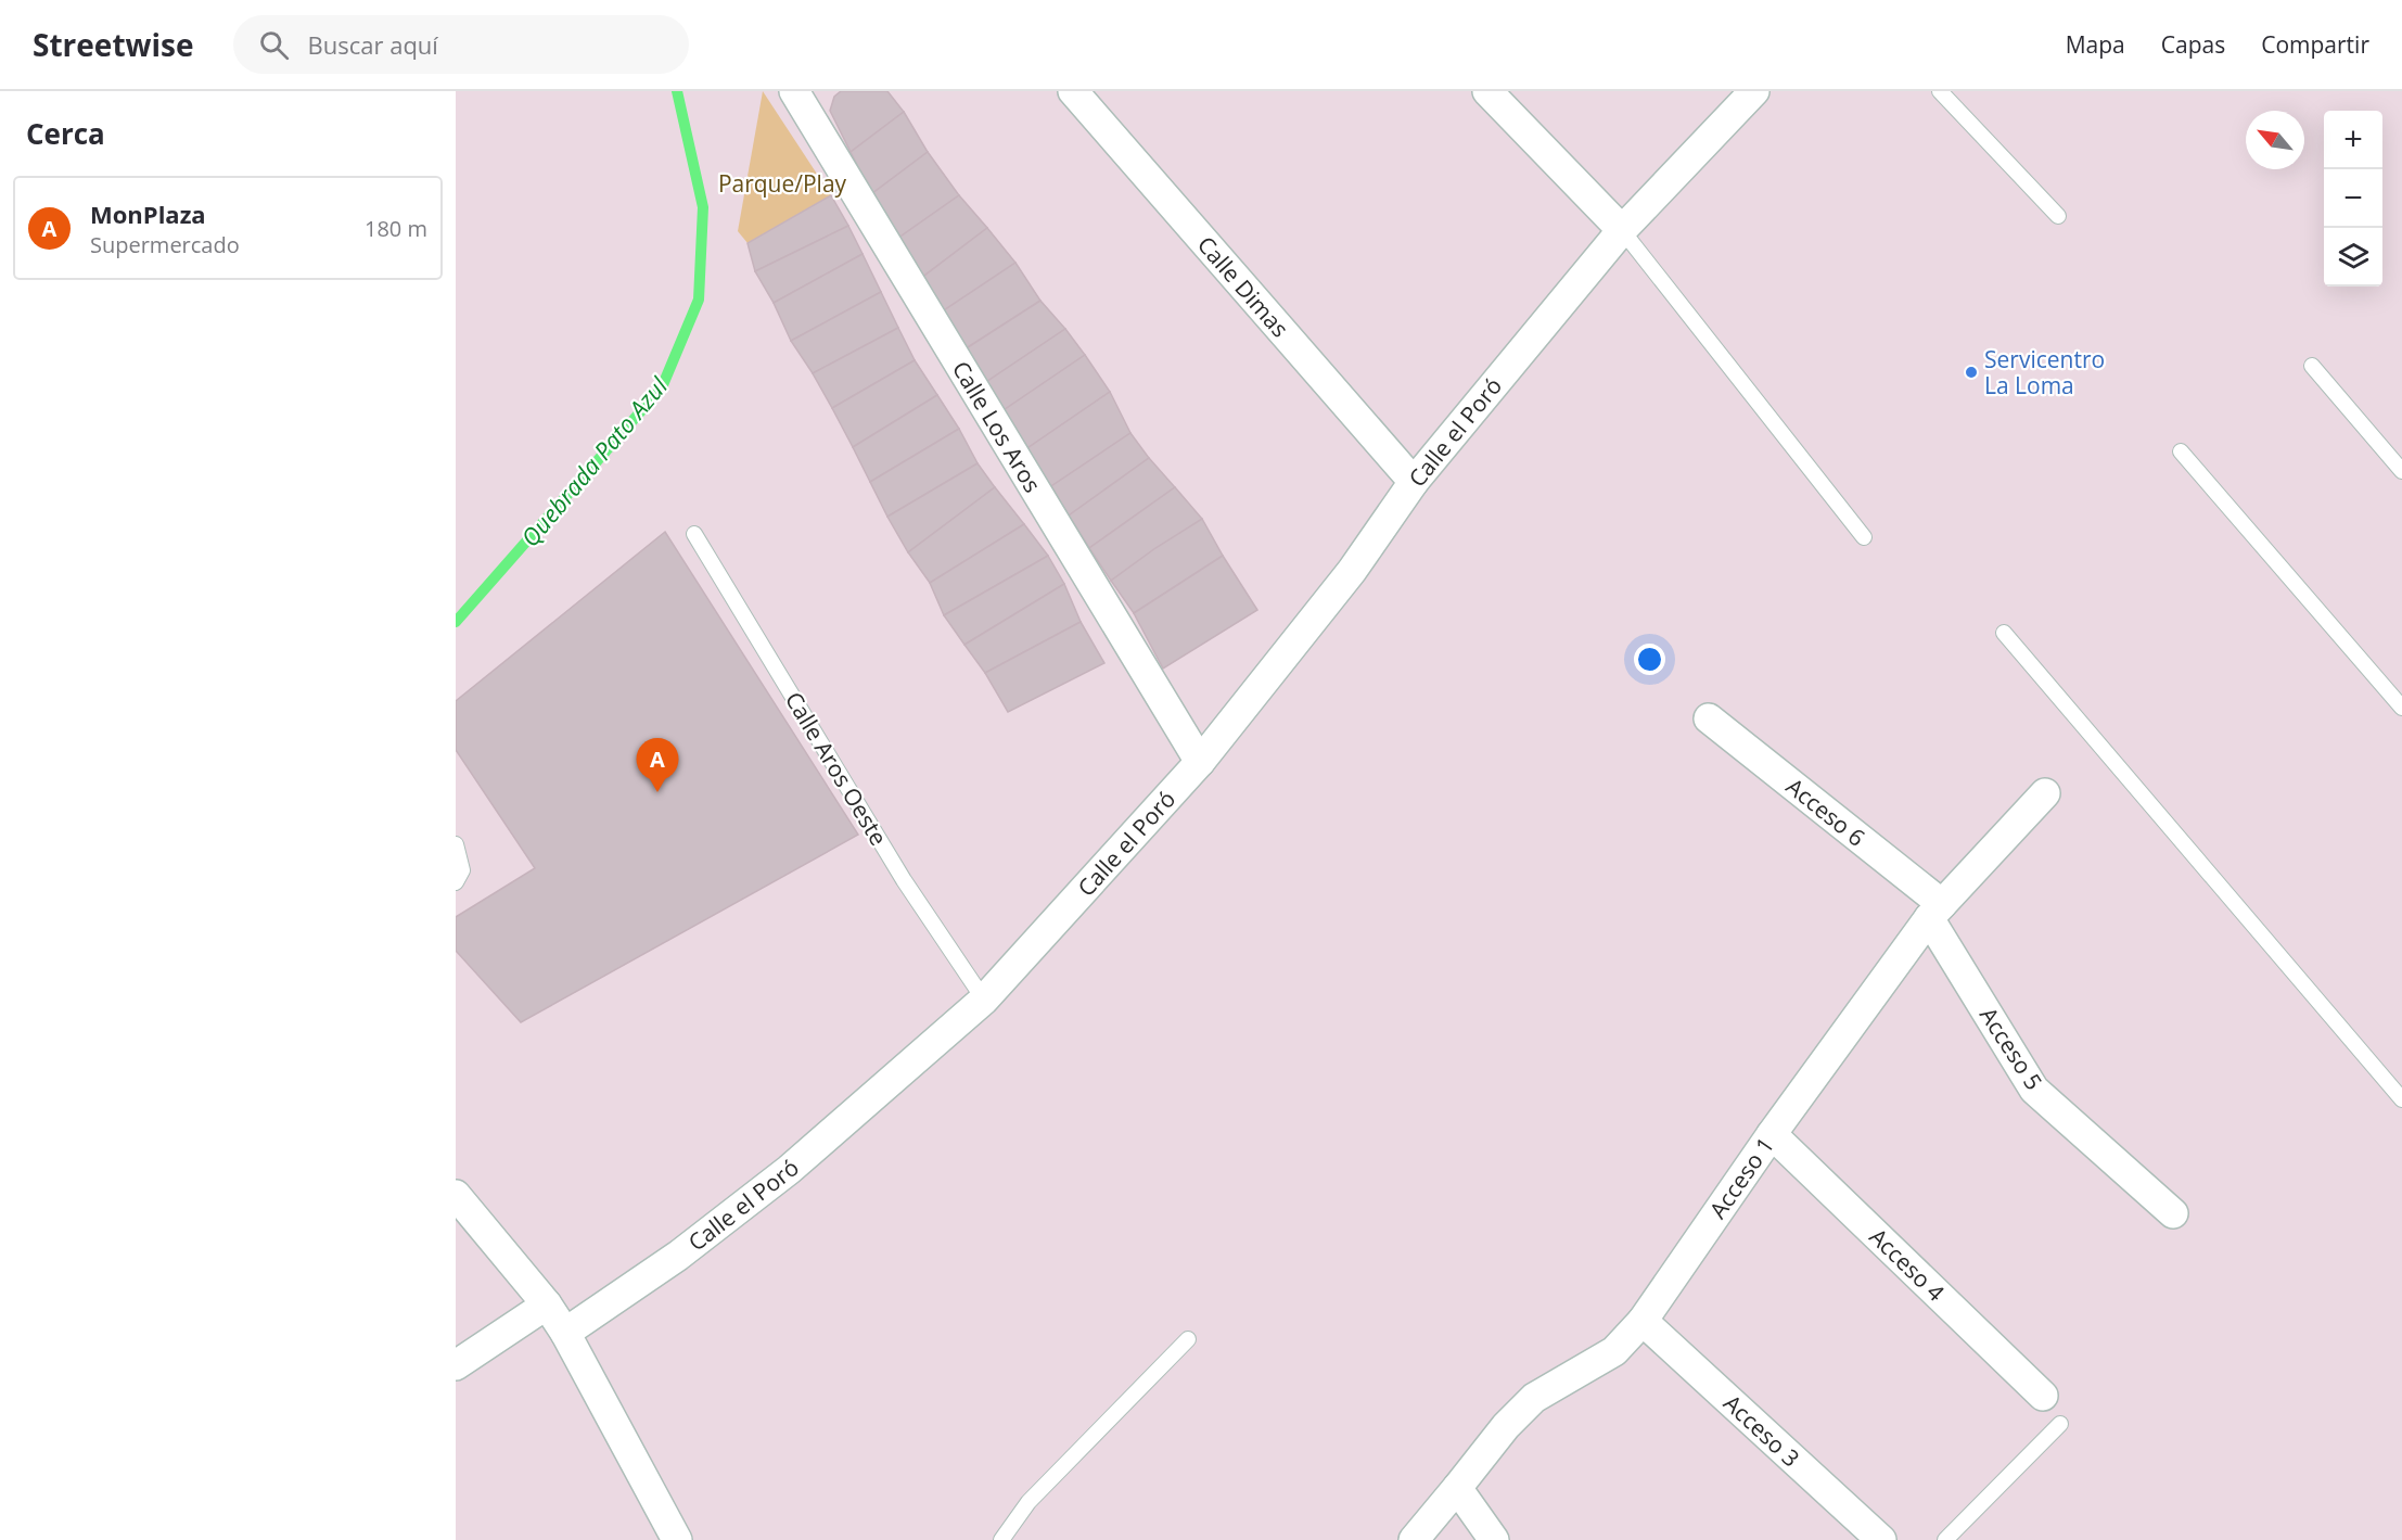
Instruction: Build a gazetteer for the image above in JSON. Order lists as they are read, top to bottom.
{
  "streets": {
    "street": [
      "Calle Dimas",
      "Calle Los Aros",
      "Calle el Poró",
      "Acceso 6",
      "Acceso 5",
      "Acceso 1",
      "Acceso 4",
      "Acceso 3"
    ],
    "lane": ["Calle Aros Oeste"]
  },
  "crossings": [
    ["Calle Dimas", "Calle el Poró"],
    ["Calle Los Aros", "Calle el Poró"],
    ["Calle el Poró", "Calle Aros Oeste"],
    ["Acceso 6", "Acceso 5"],
    ["Acceso 6", "Acceso 1"],
    ["Acceso 5", "Acceso 1"],
    ["Acceso 1", "Acceso 4"],
    ["Acceso 1", "Acceso 3"]
  ],
  "water": ["Quebrada Pato Azul"],
  "parks": ["Parque/Play"],
  "places": ["Servicentro La Loma"],
  "north": "top left",
  "page": {
    "header": "Streetwise",
    "search": "Buscar aquí",
    "nav": ["Mapa", "Capas", "Compartir"],
    "heading": "Cerca",
    "map_buttons": ["+", "−"],
    "list": [
      {
        "mark": "A",
        "name": "MonPlaza",
        "note": "Supermercado",
        "value": "180 m"
      }
    ],
    "pins": "A"
  }
}
